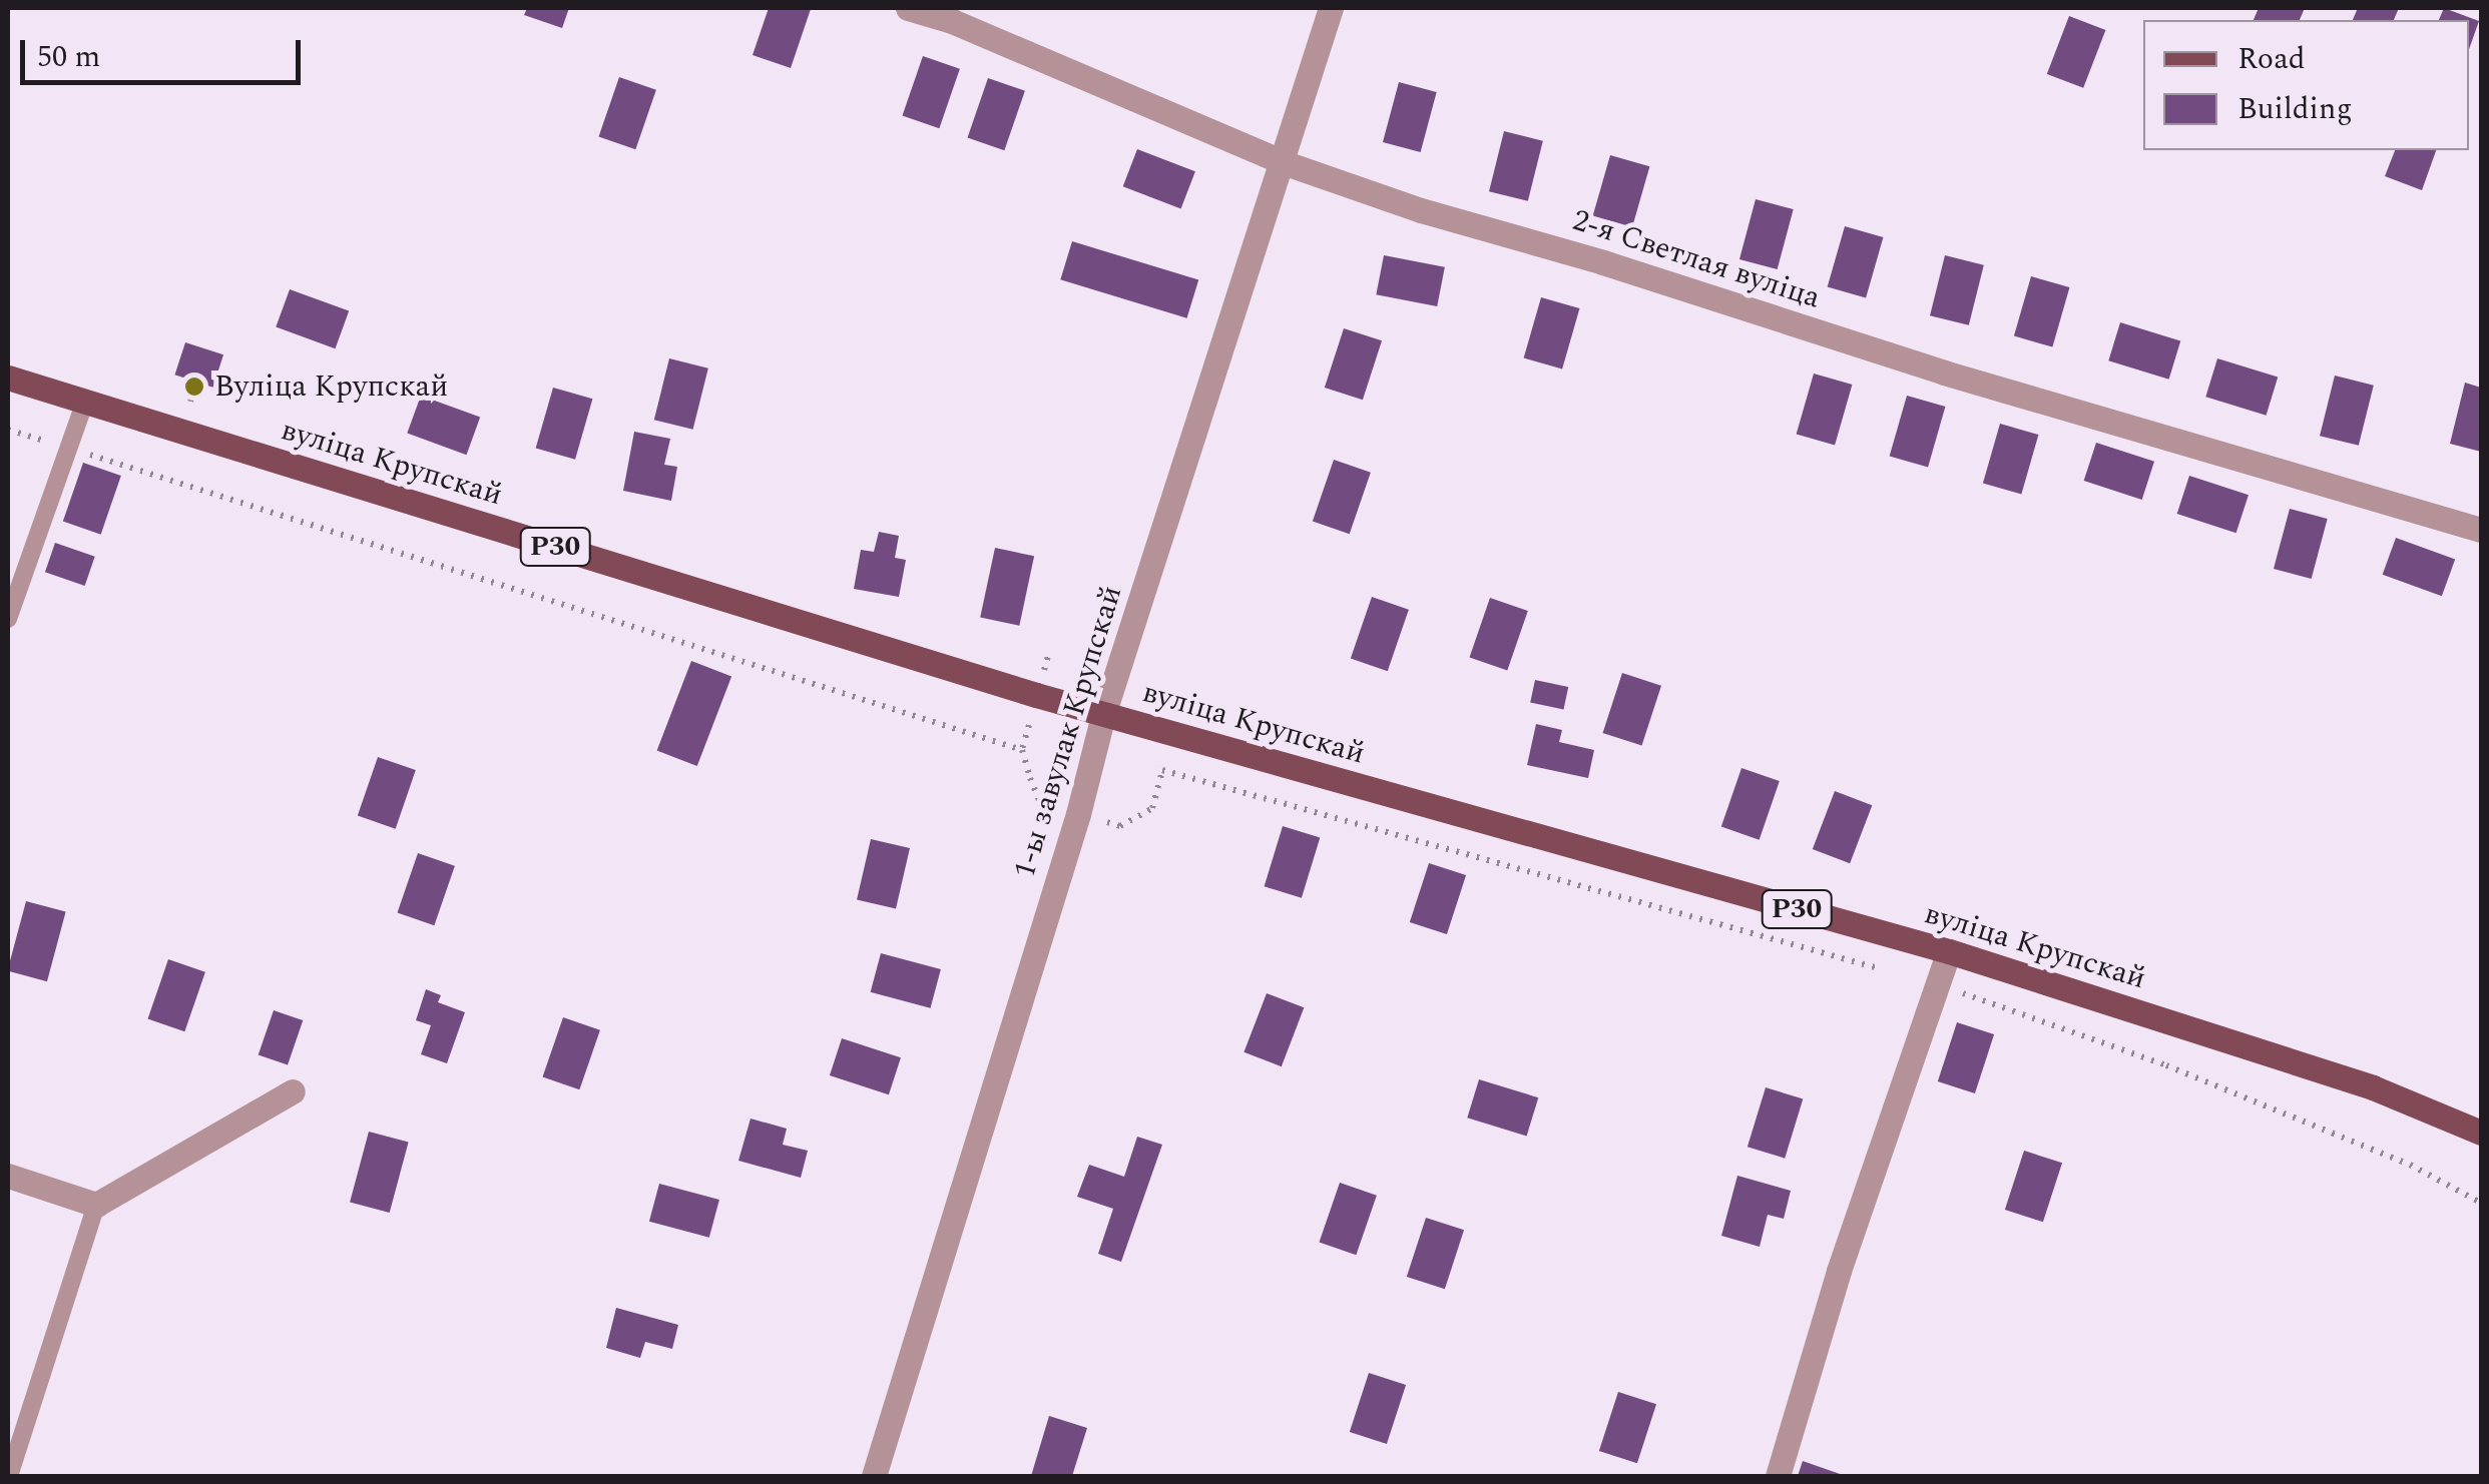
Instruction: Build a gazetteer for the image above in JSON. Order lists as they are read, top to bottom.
{
  "streets": {
    "main road": ["вуліца Крупскай", "Р30"],
    "street": ["2-я Светлая вуліца", "1-ы завулак Крупскай"]
  },
  "crossings": [
    ["2-я Светлая вуліца", "1-ы завулак Крупскай"],
    ["вуліца Крупскай", "1-ы завулак Крупскай"]
  ],
  "places": ["Вуліца Крупскай"],
  "legend": ["Road", "Building"],
  "scale_bar": "50 m"
}
